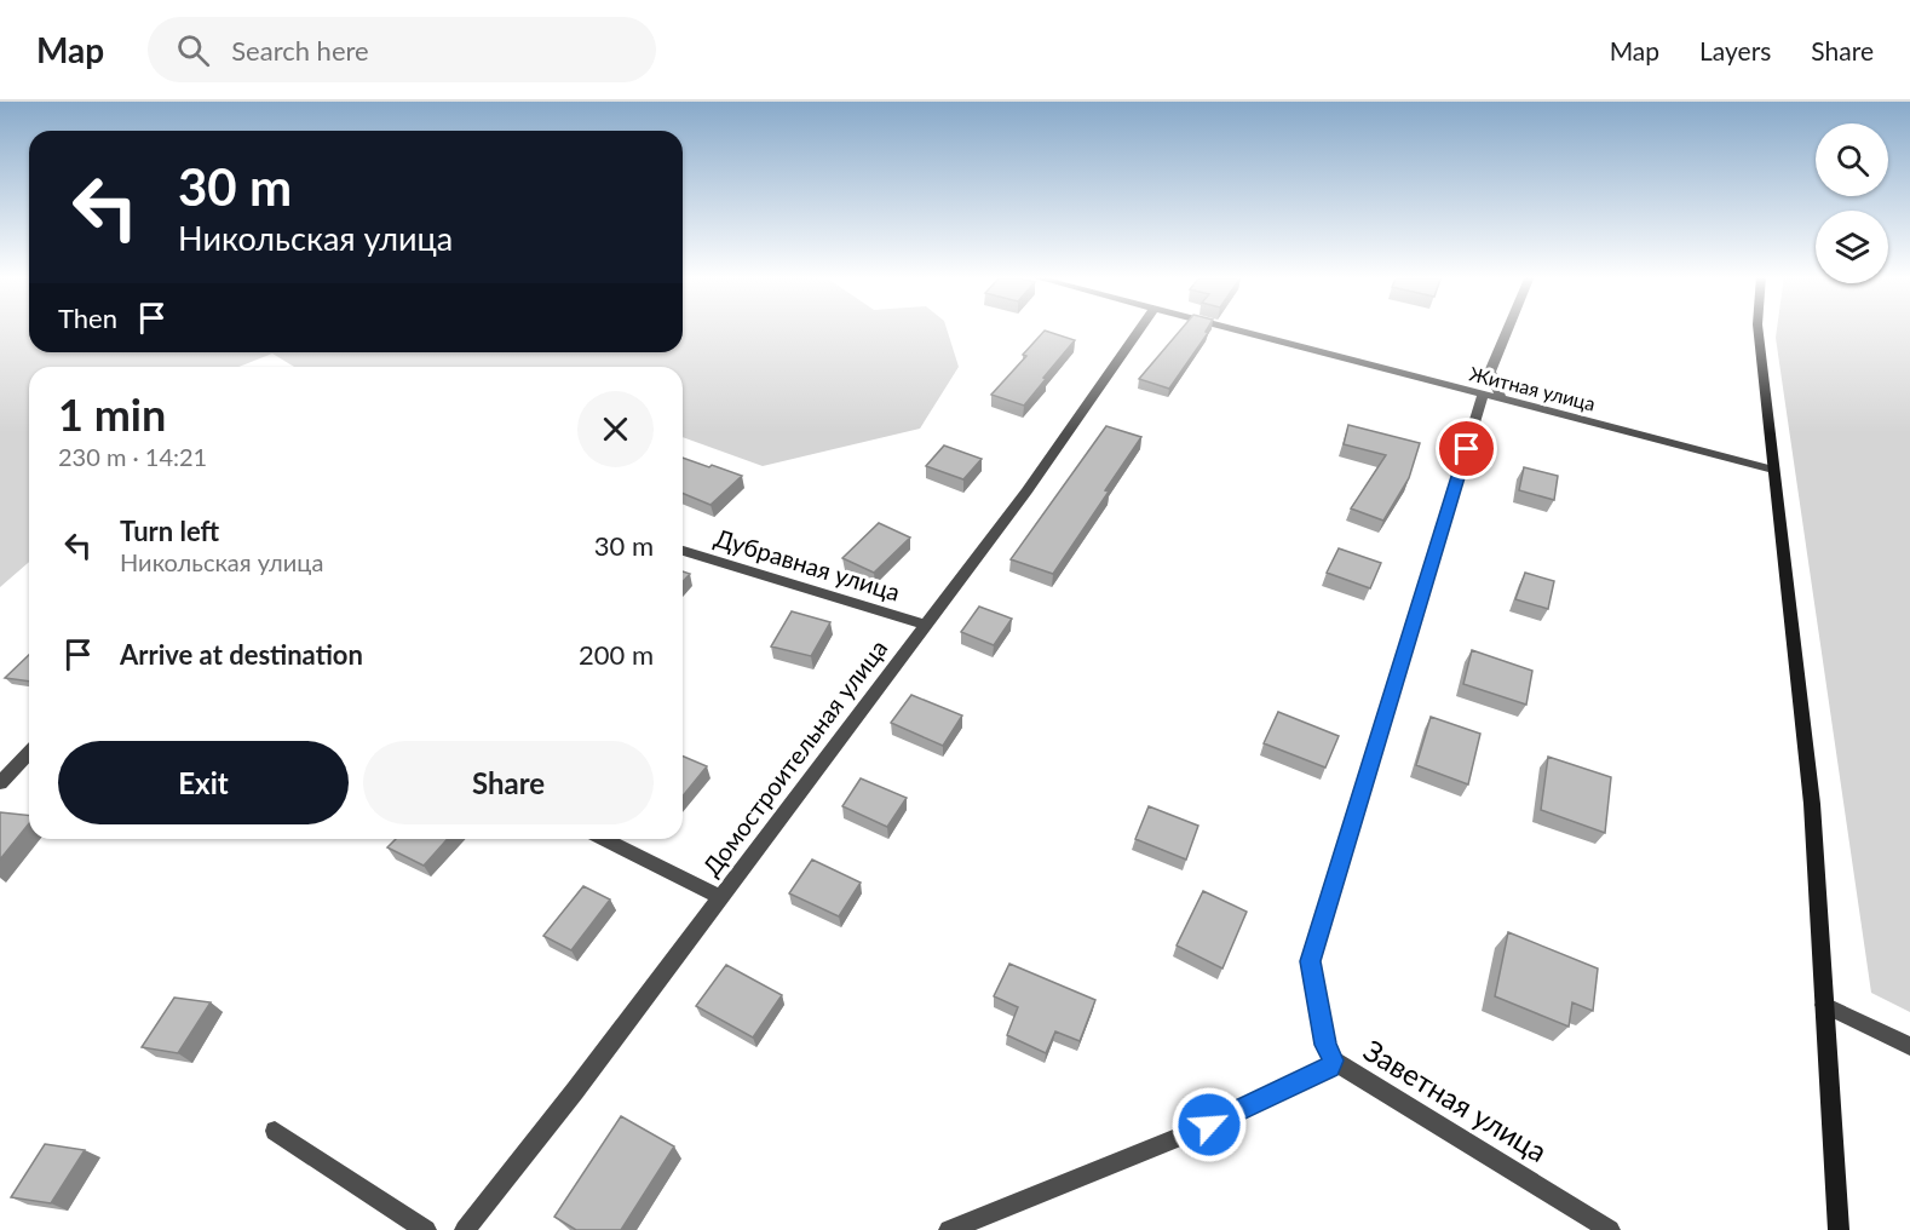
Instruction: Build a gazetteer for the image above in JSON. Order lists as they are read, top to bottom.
{
  "streets": {
    "street": [
      "Житная улица",
      "Дубравная улица",
      "Домостроительная улица",
      "Заветная улица"
    ]
  },
  "crossings": [
    ["Дубравная улица", "Домостроительная улица"]
  ],
  "page": {
    "header": "Map",
    "search": "Search here",
    "nav": ["Map", "Layers", "Share"],
    "turn": ["30 m", "Никольская улица"],
    "then": "Then",
    "heading": ["1 min", "230 m · 14:21"],
    "list": [
      {
        "name": "Turn left",
        "note": "Никольская улица",
        "value": "30 m"
      },
      {
        "name": "Arrive at destination",
        "value": "200 m"
      }
    ],
    "buttons": ["Exit", "Share"]
  }
}
